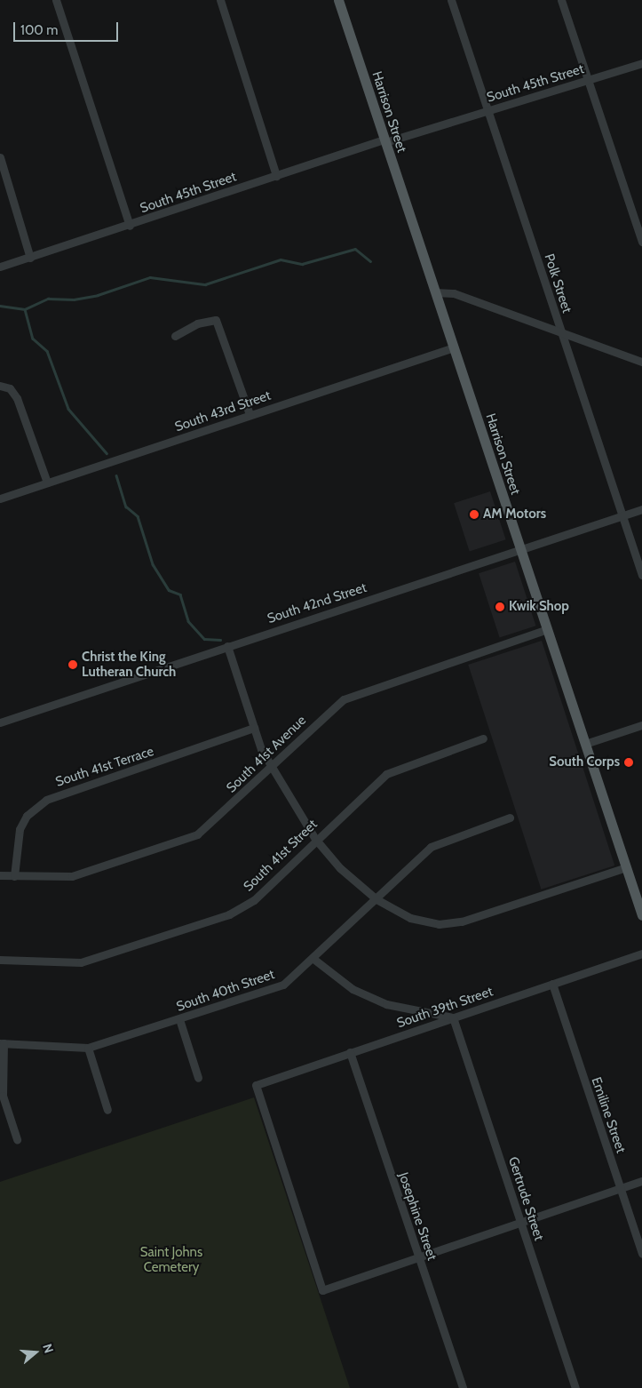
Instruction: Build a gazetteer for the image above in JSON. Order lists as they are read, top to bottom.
{
  "streets": {
    "main road": ["Harrison Street"],
    "street": [
      "South 45th Street",
      "Polk Street",
      "South 43rd Street",
      "South 42nd Street",
      "South 41st Avenue",
      "South 41st Terrace",
      "South 41st Street",
      "South 40th Street",
      "South 39th Street",
      "Emiline Street",
      "Gertrude Street",
      "Josephine Street"
    ]
  },
  "crossings": [
    ["South 45th Street", "Harrison Street"],
    ["South 45th Street", "Polk Street"],
    ["Harrison Street", "South 43rd Street"],
    ["Harrison Street", "South 42nd Street"],
    ["Harrison Street", "South 41st Avenue"],
    ["Polk Street", "South 42nd Street"],
    ["South 41st Avenue", "South 41st Terrace"],
    ["South 39th Street", "Emiline Street"],
    ["South 39th Street", "Gertrude Street"],
    ["South 39th Street", "Josephine Street"]
  ],
  "parks": ["Saint Johns Cemetery"],
  "places": [
    "AM Motors",
    "Kwik Shop",
    "Christ the King Lutheran Church",
    "South Corps"
  ],
  "scale_bar": "100 m",
  "north": "right"
}
